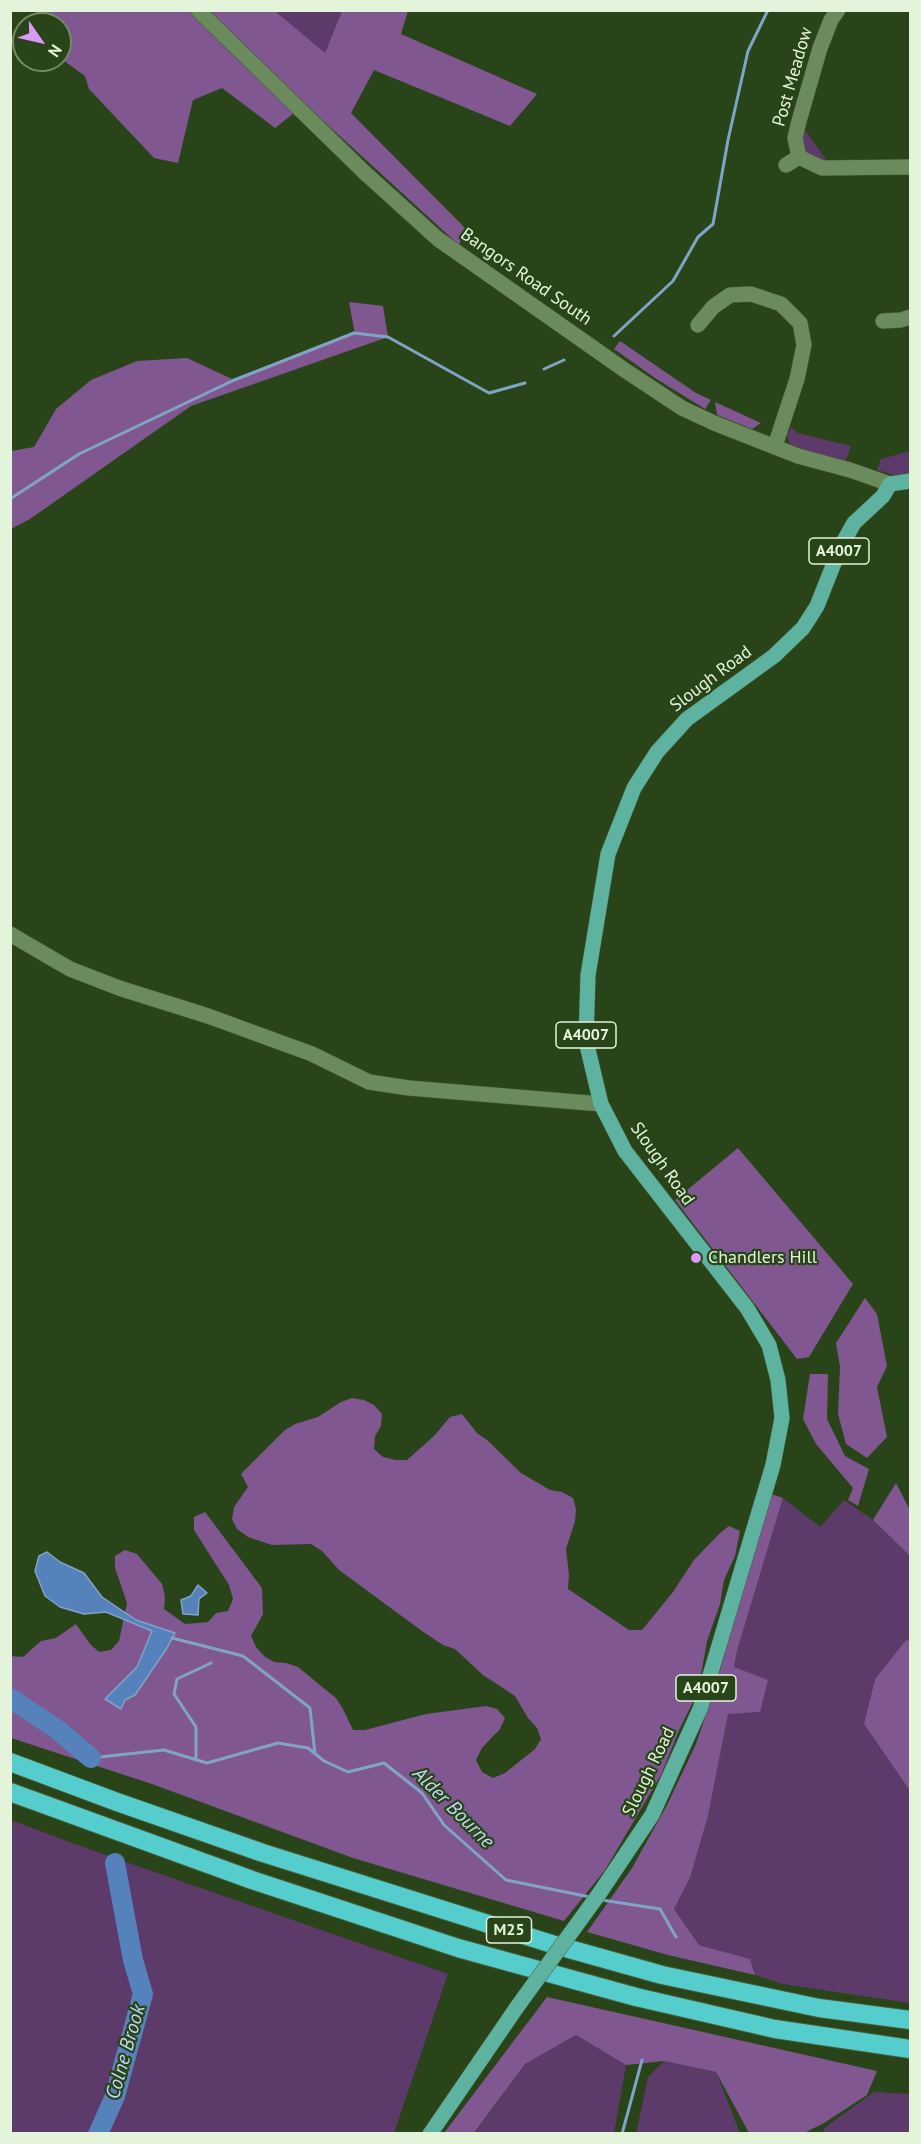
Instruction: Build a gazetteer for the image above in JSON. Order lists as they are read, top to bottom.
{
  "streets": {
    "highway": ["M25"],
    "main road": ["A4007", "Slough Road"],
    "street": ["Post Meadow", "Bangors Road South"]
  },
  "crossings": [
    ["Bangors Road South", "Slough Road"]
  ],
  "water": ["Alder Bourne", "Colne Brook"],
  "places": ["Chandlers Hill"],
  "north": "bottom right"
}
